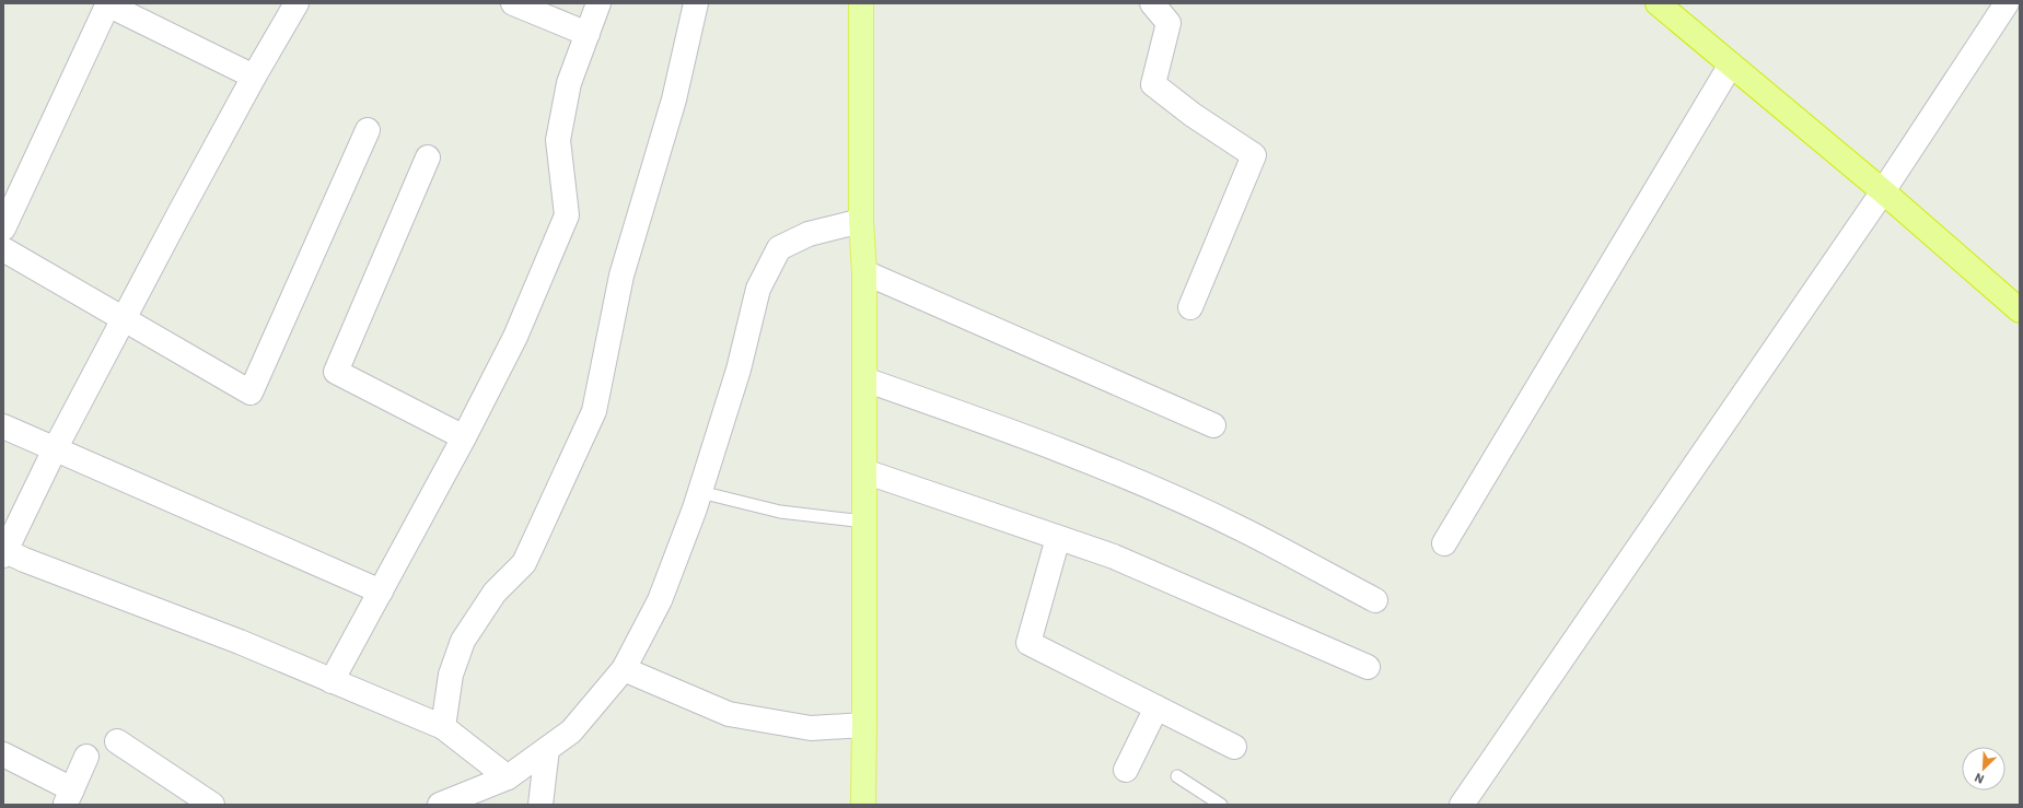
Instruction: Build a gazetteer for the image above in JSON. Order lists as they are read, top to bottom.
{
  "north": "bottom left"
}
